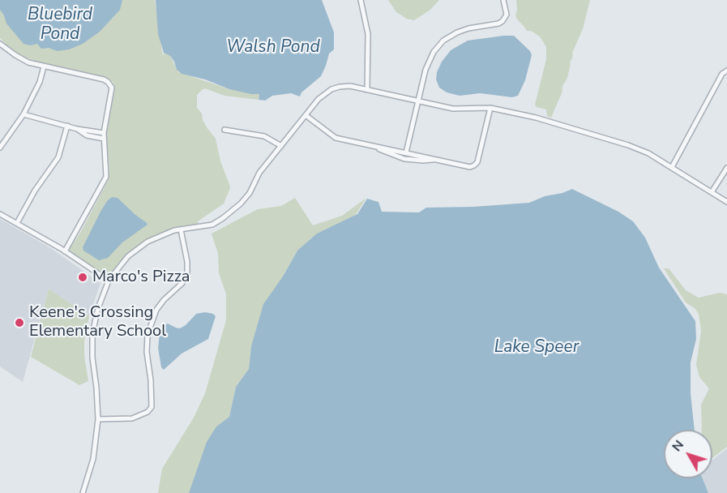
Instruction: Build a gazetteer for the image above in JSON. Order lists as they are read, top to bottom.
{
  "water": ["Bluebird Pond", "Walsh Pond", "Lake Speer"],
  "places": ["Marco's Pizza", "Keene's Crossing Elementary School"],
  "north": "top left"
}
